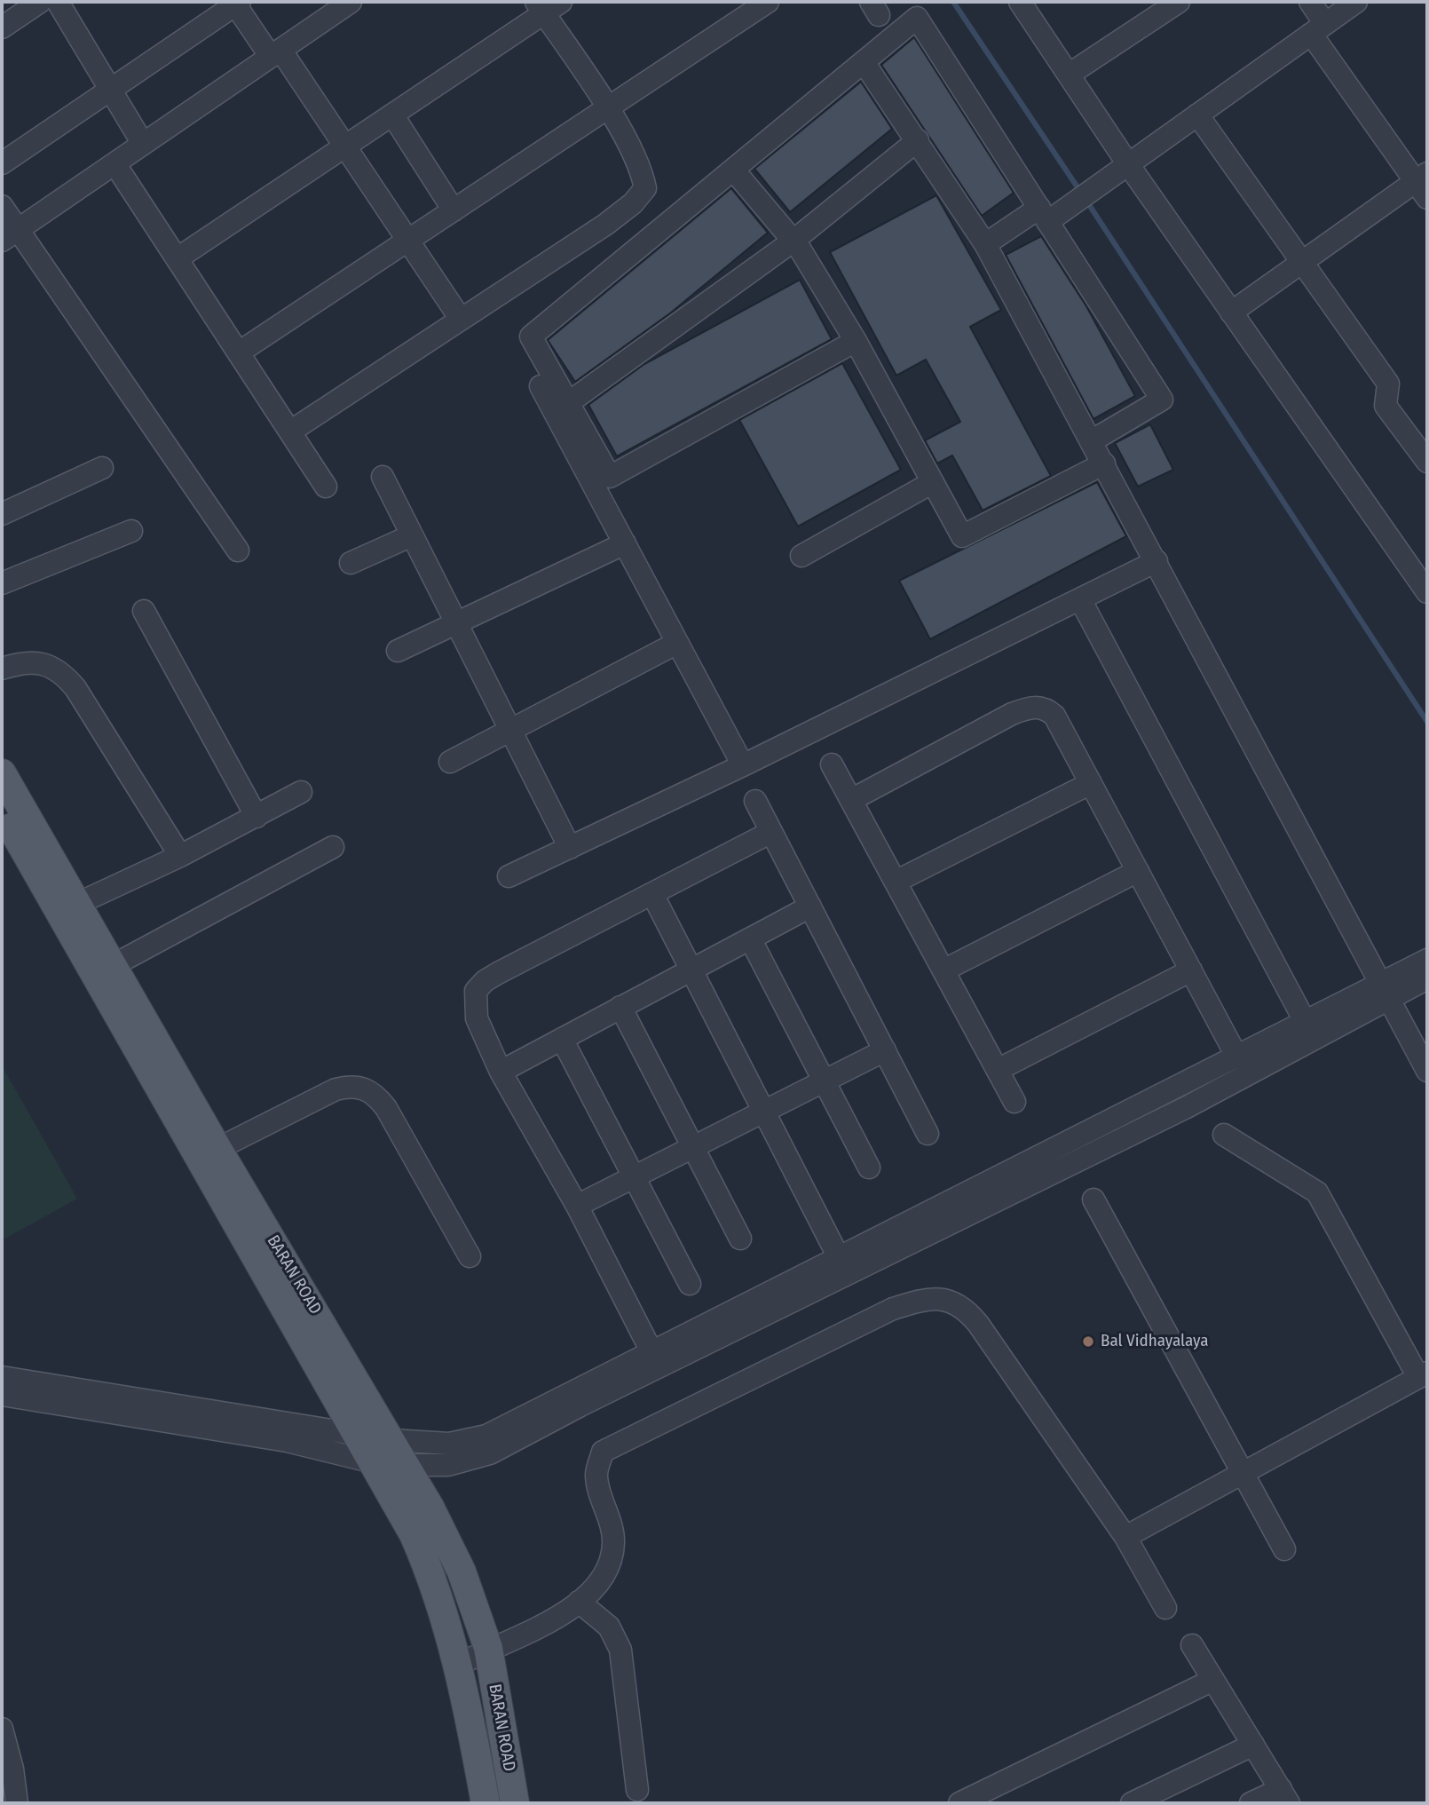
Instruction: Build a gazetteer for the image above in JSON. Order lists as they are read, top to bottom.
{
  "streets": {
    "main road": ["BARAN ROAD"]
  },
  "places": ["Bal Vidhayalaya"]
}
